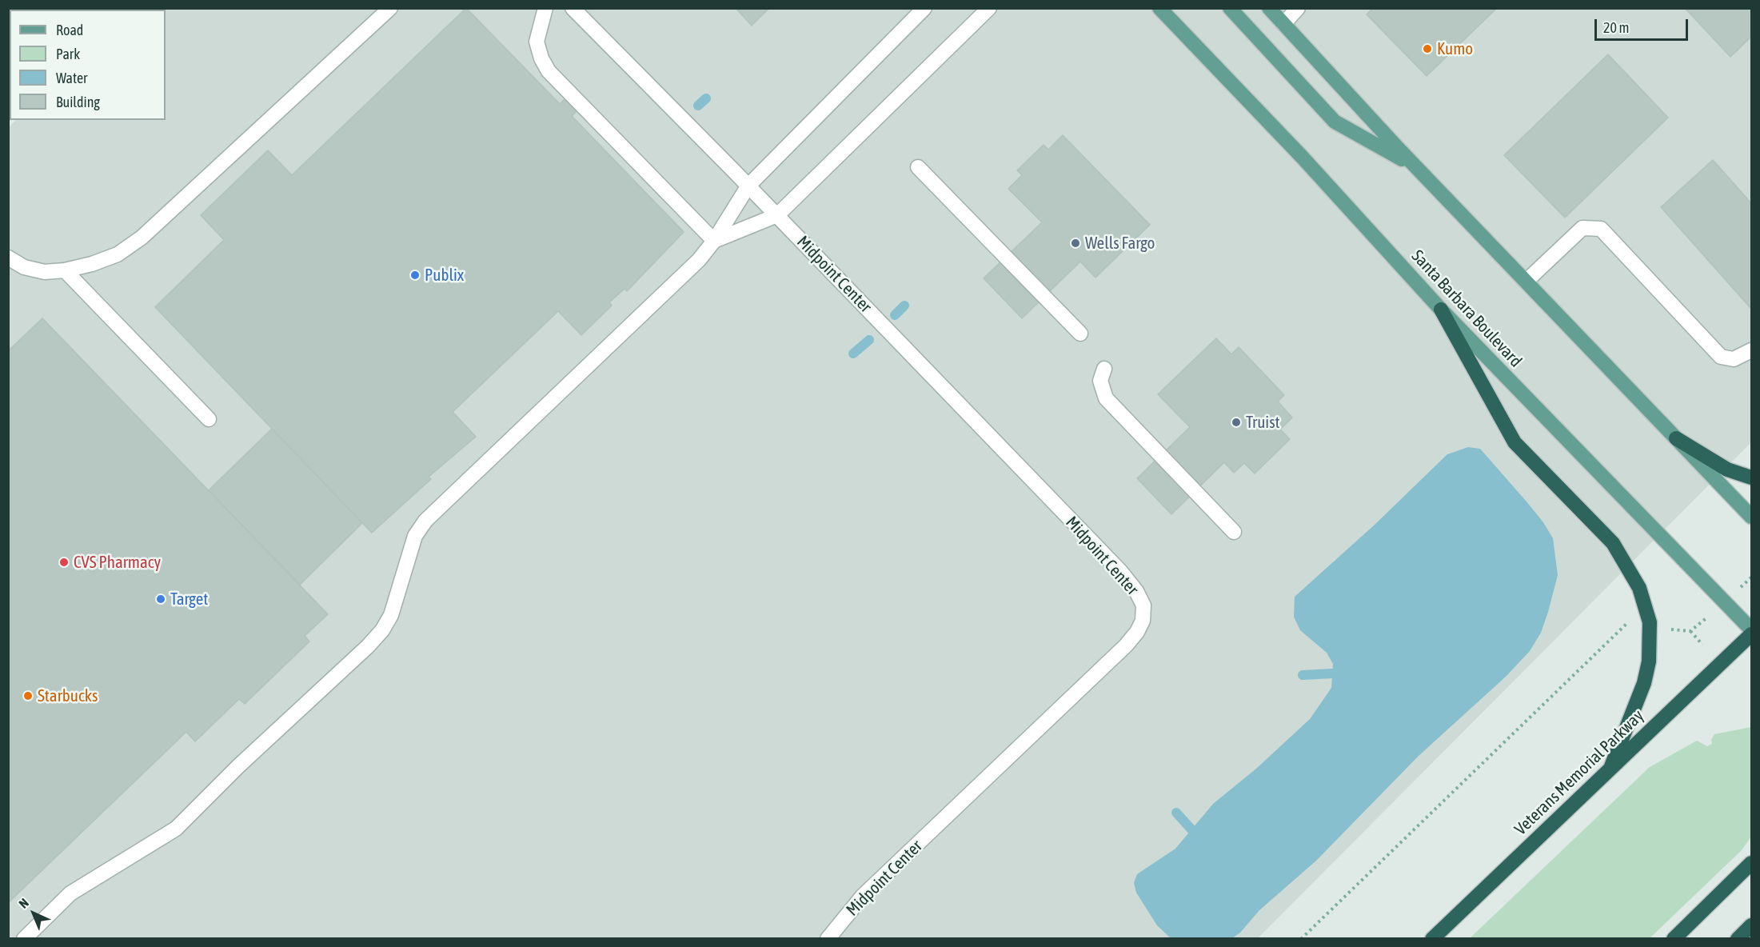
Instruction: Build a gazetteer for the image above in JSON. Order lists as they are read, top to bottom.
{
  "streets": {
    "highway": ["Veterans Memorial Parkway"],
    "main road": ["Santa Barbara Boulevard"],
    "lane": ["Midpoint Center"]
  },
  "places": [
    "Kumo",
    "Wells Fargo",
    "Publix",
    "Truist",
    "CVS Pharmacy",
    "Target",
    "Starbucks"
  ],
  "legend": [
    "Road",
    "Park",
    "Water",
    "Building"
  ],
  "scale_bar": "20 m",
  "north": "top left"
}
